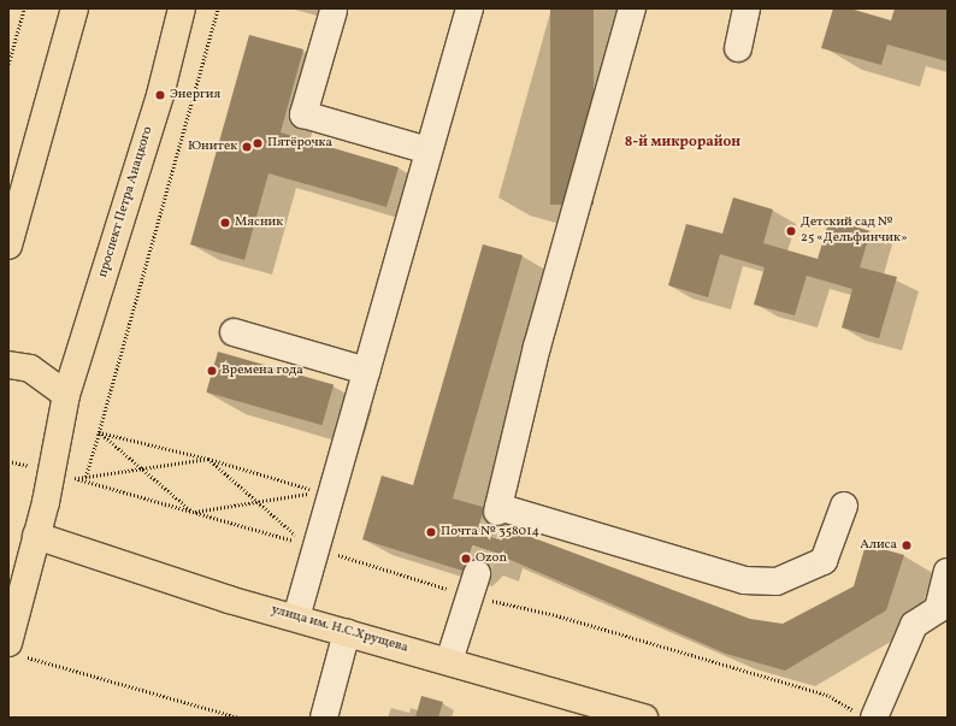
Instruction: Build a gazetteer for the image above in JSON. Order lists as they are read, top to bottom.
{
  "streets": {
    "main road": ["проспект Петра Анацкого", "улица им. Н.С.Хрущева"]
  },
  "crossings": [
    ["проспект Петра Анацкого", "улица им. Н.С.Хрущева"]
  ],
  "districts": ["8-й микрорайон"],
  "places": [
    "Энергия",
    "Пятёрочка",
    "Юнитек",
    "Мясник",
    "Детский сад № 25 «Дельфинчик»",
    "Времена года",
    "Почта № 358014",
    "Алиса",
    "Ozon"
  ]
}
